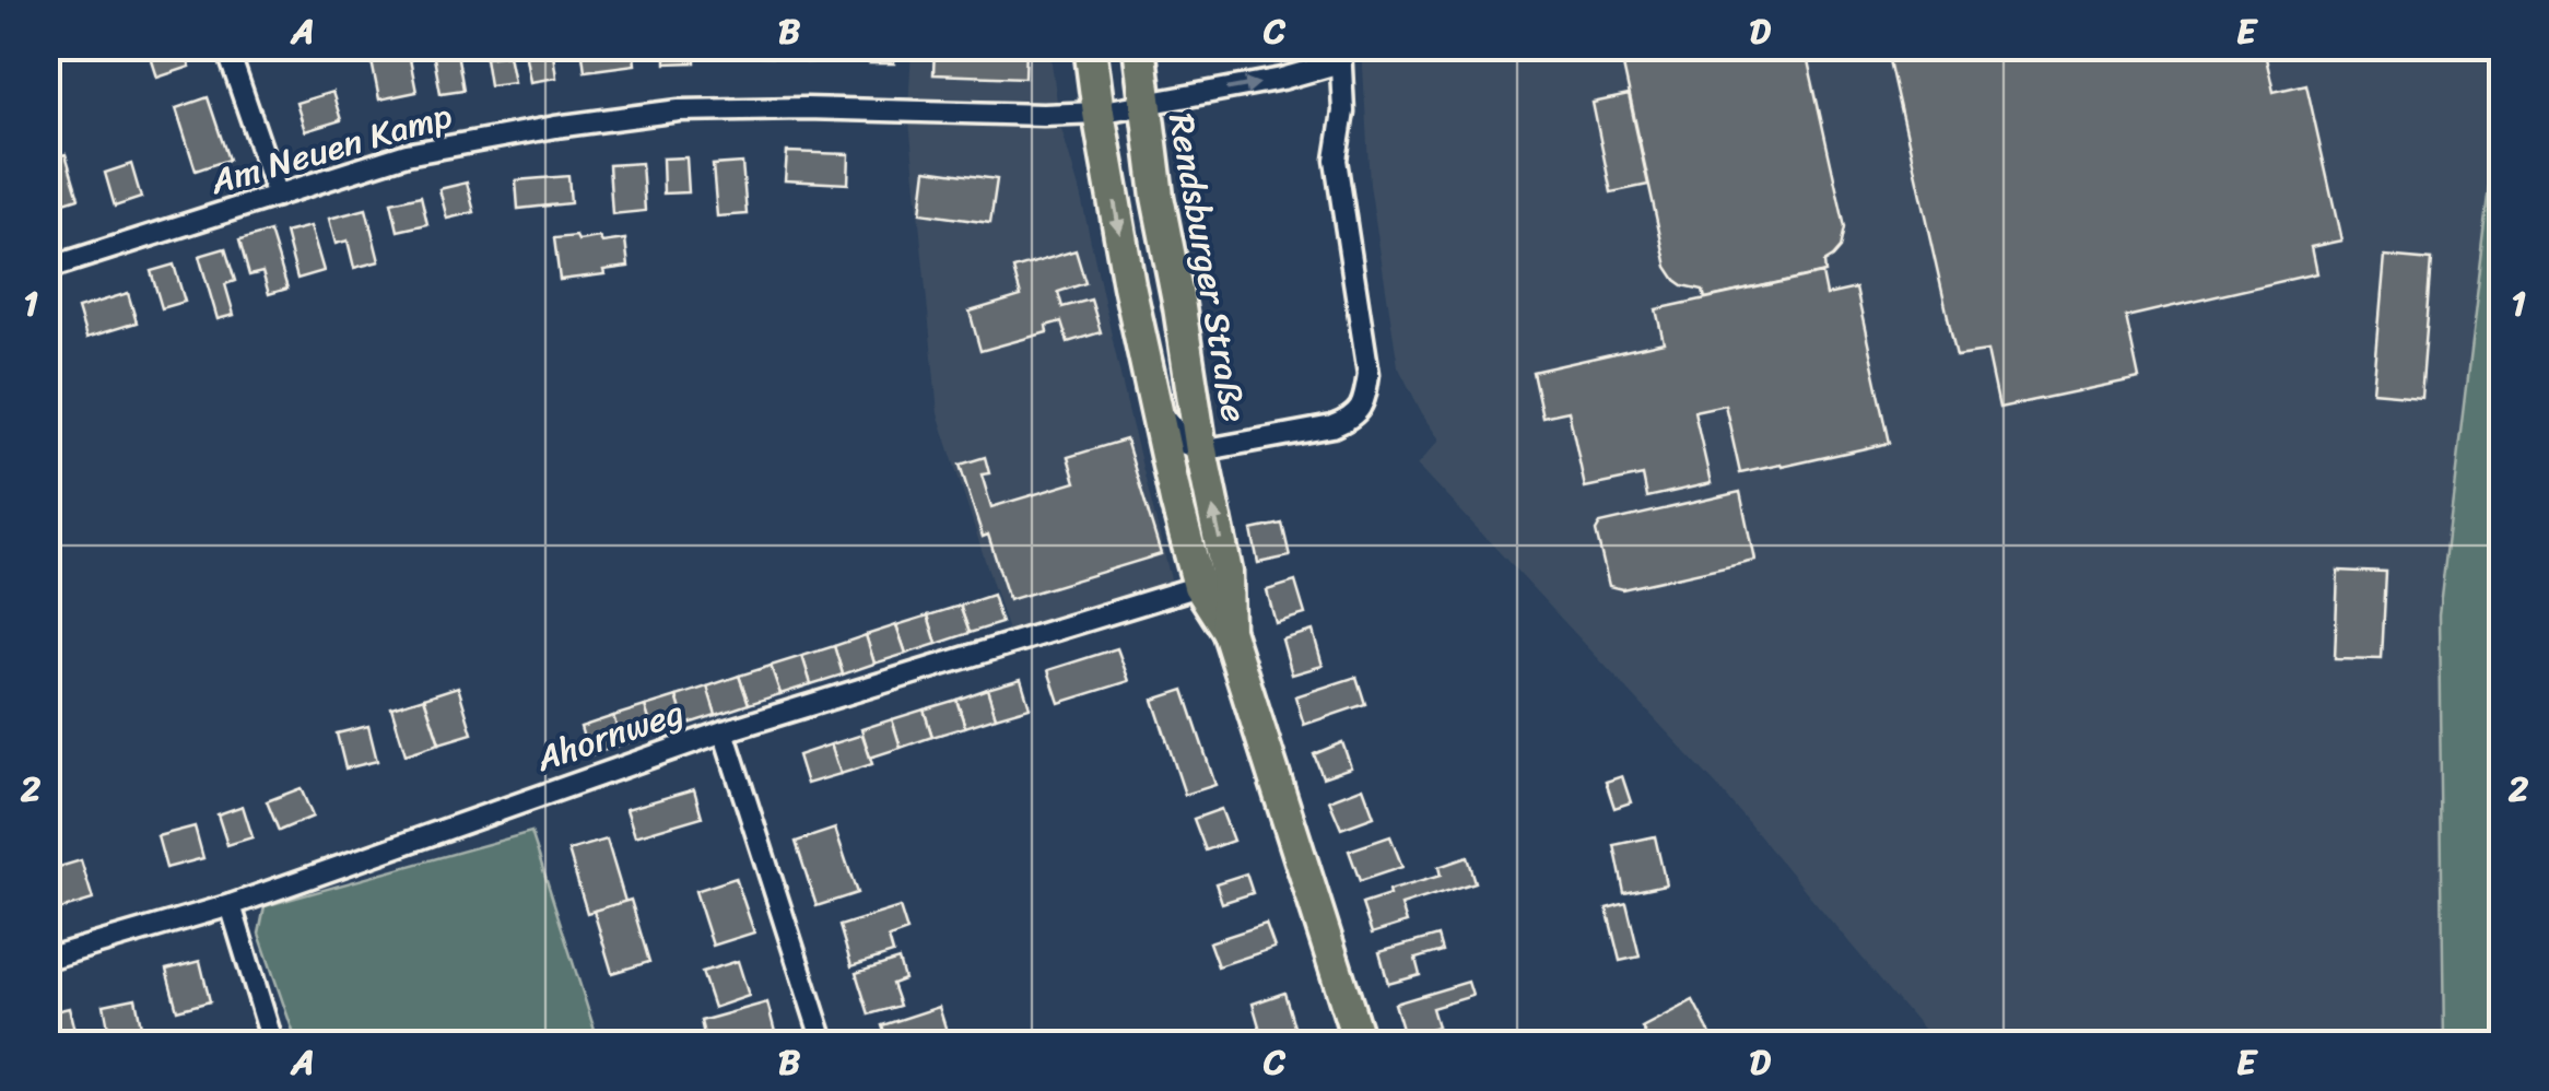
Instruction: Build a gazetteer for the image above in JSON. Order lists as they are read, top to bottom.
{
  "streets": {
    "main road": ["Rendsburger Straße"],
    "street": ["Am Neuen Kamp", "Ahornweg"]
  },
  "crossings": [
    ["Am Neuen Kamp", "Rendsburger Straße"],
    ["Rendsburger Straße", "Ahornweg"]
  ],
  "grid": {
    "columns": [
      "A",
      "B",
      "C",
      "D",
      "E"
    ],
    "rows": ["1", "2"]
  }
}
